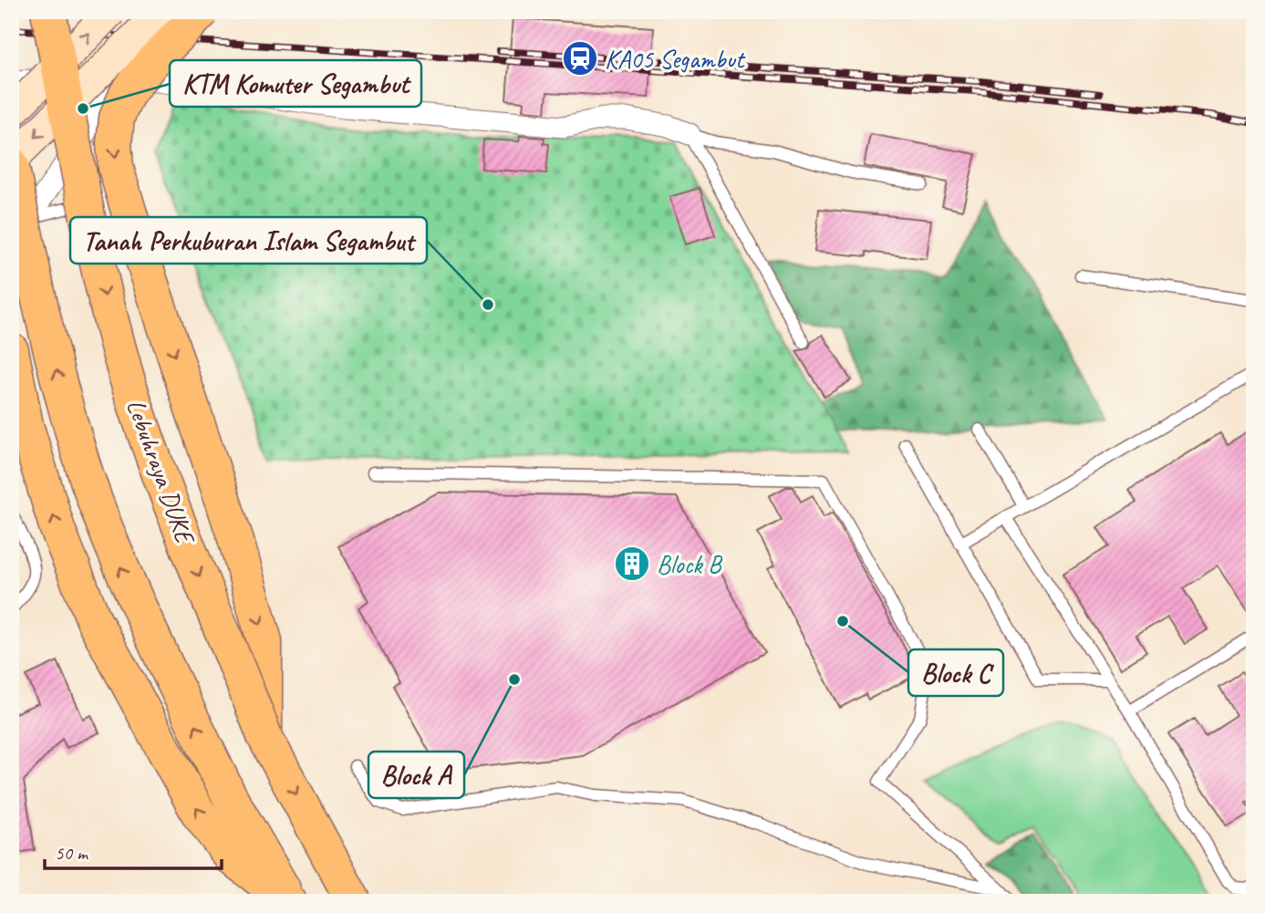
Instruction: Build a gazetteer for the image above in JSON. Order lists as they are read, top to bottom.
{
  "streets": {
    "highway": ["Lebuhraya DUKE"]
  },
  "places": {
    "station": ["KA05 Segambut"],
    "other": [
      "KTM Komuter Segambut",
      "Tanah Perkuburan Islam Segambut",
      "Block C",
      "Block A"
    ],
    "building": ["Block B"]
  },
  "scale_bar": "50 m"
}
